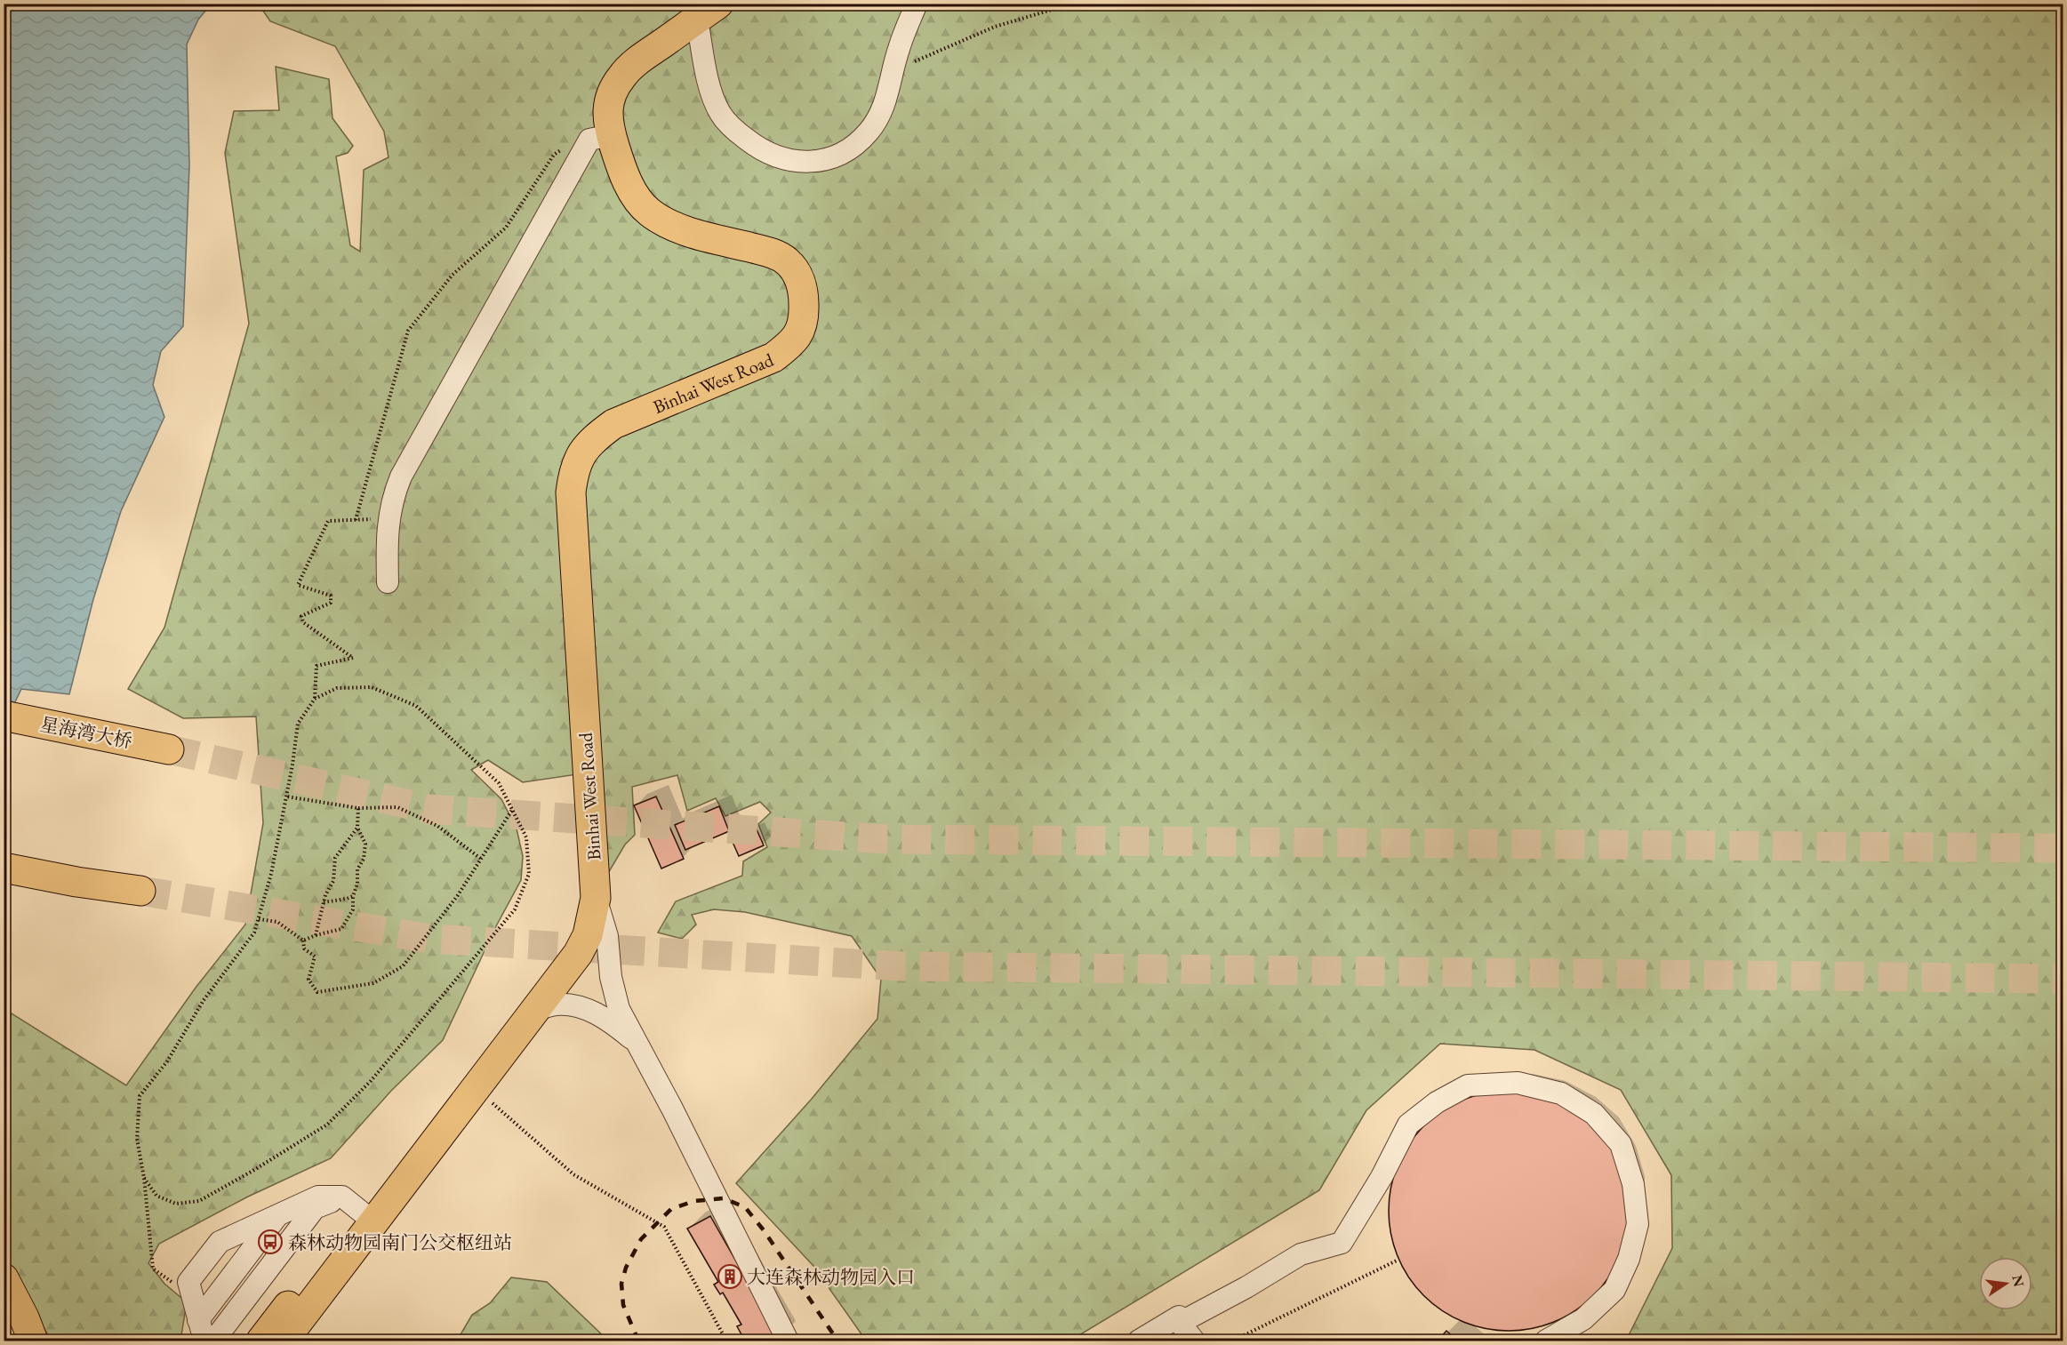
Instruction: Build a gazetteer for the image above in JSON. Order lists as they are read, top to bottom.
{
  "streets": {
    "highway": ["Binhai West Road", "星海湾大桥"]
  },
  "places": {
    "bus stop": ["森林动物园南门公交枢纽站"],
    "building": ["大连森林动物园入口"]
  },
  "north": "right"
}
